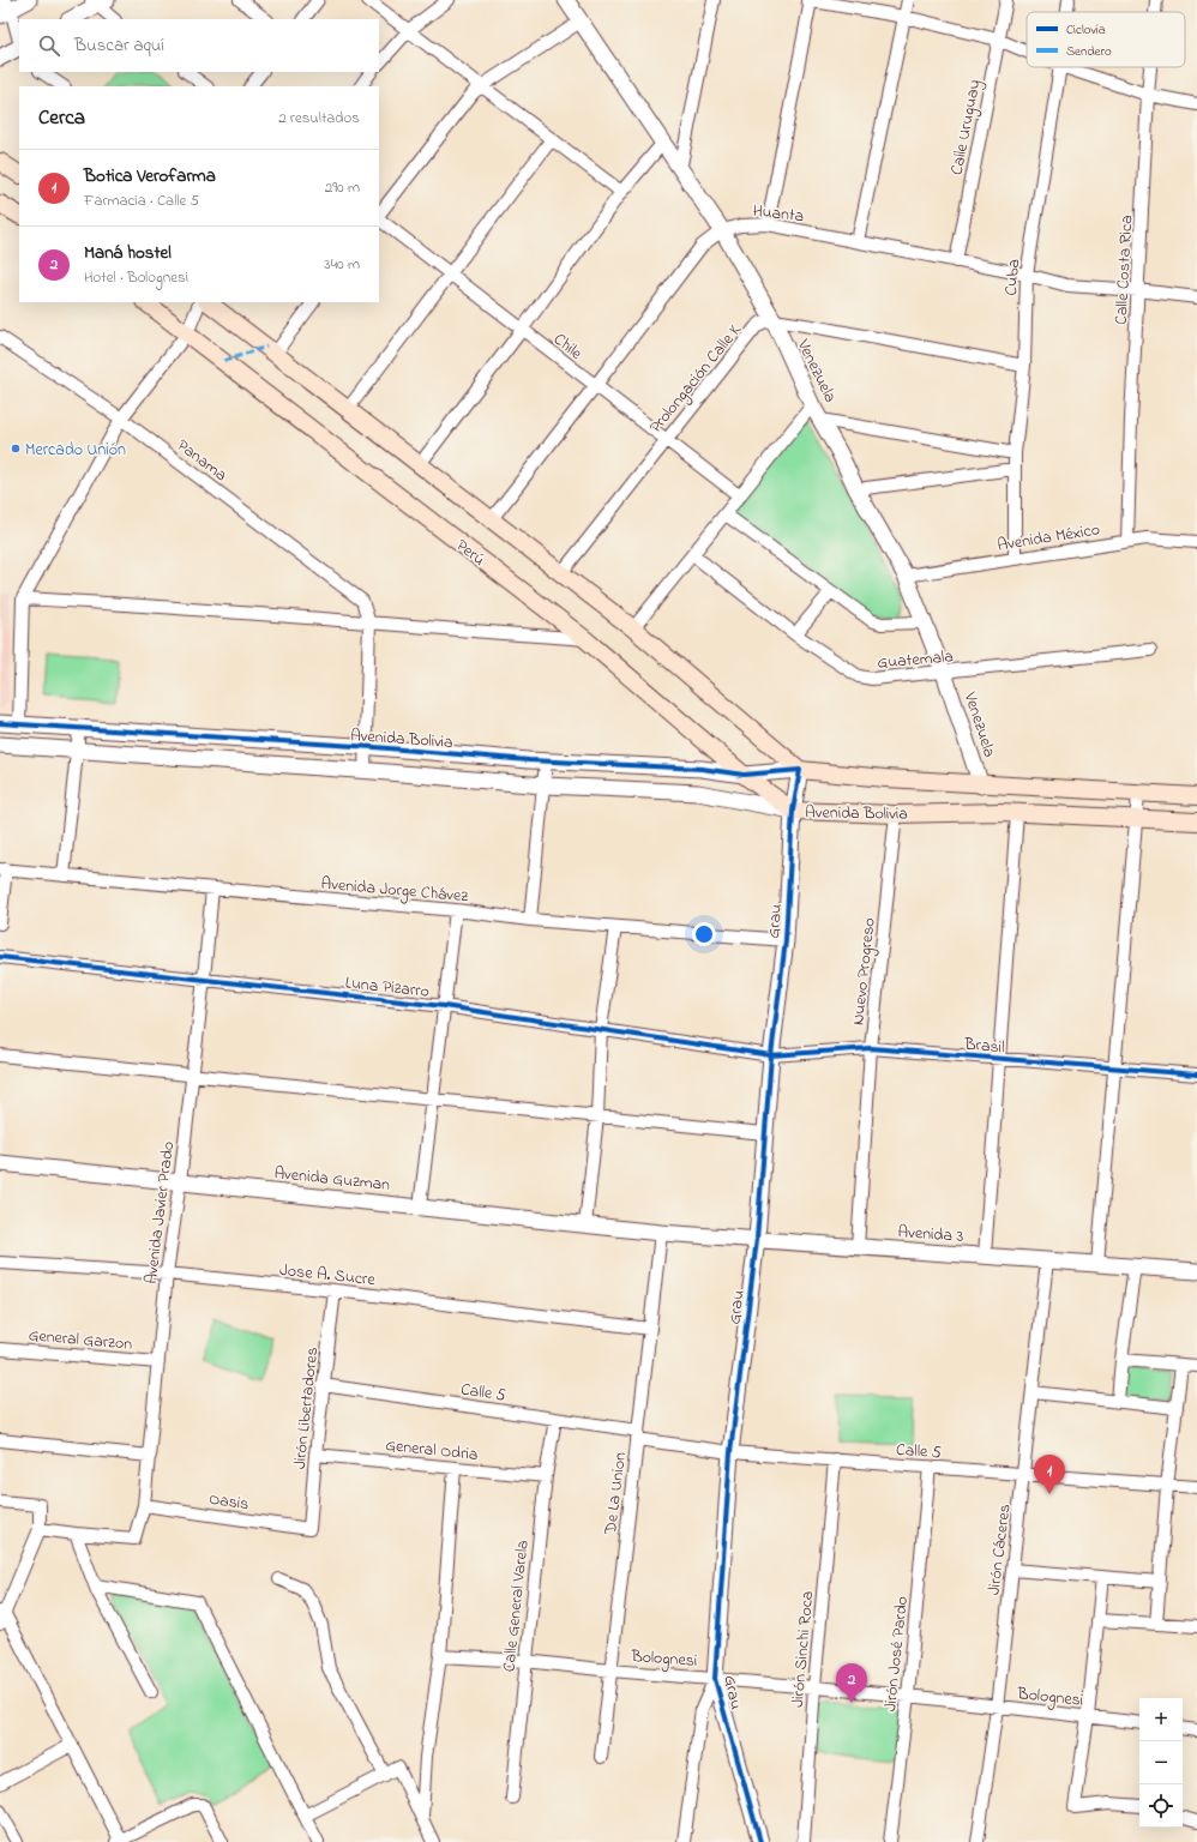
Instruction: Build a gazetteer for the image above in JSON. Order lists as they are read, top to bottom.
{
  "streets": {
    "main road": ["Perú", "Avenida Bolivia"],
    "street": [
      "Calle Uruguay",
      "Huanta",
      "Calle Costa Rica",
      "Cuba",
      "Chile",
      "Venezuela",
      "Prolongación Calle K",
      "Panama",
      "Avenida México",
      "Guatemala",
      "Avenida Jorge Chávez",
      "Grau",
      "Nuevo Progreso",
      "Luna Pizarro",
      "Brasil",
      "Avenida Guzman",
      "Avenida Javier Prado",
      "Avenida 3",
      "Jose A. Sucre",
      "General Garzon",
      "Calle 5",
      "Jirón Libertadores",
      "General Odria",
      "De La Union",
      "Oasis",
      "Jirón Cáceres",
      "Calle General Varela",
      "Jirón Sinchi Roca",
      "Jirón José Pardo",
      "Bolognesi"
    ]
  },
  "crossings": [
    ["Calle Uruguay", "Huanta"],
    ["Huanta", "Calle Costa Rica"],
    ["Huanta", "Cuba"],
    ["Huanta", "Chile"],
    ["Huanta", "Venezuela"],
    ["Calle Costa Rica", "Avenida México"],
    ["Cuba", "Avenida México"],
    ["Chile", "Prolongación Calle K"],
    ["Venezuela", "Prolongación Calle K"],
    ["Venezuela", "Avenida México"],
    ["Venezuela", "Guatemala"],
    ["Venezuela", "Avenida Bolivia"],
    ["Panama", "Avenida Bolivia"],
    ["Perú", "Avenida Bolivia"],
    ["Perú", "Grau"],
    ["Avenida Bolivia", "Grau"],
    ["Avenida Bolivia", "Nuevo Progreso"],
    ["Avenida Jorge Chávez", "Grau"],
    ["Avenida Jorge Chávez", "Avenida Javier Prado"],
    ["Grau", "Luna Pizarro"],
    ["Grau", "Brasil"],
    ["Grau", "Avenida 3"],
    ["Grau", "Calle 5"],
    ["Grau", "Bolognesi"],
    ["Nuevo Progreso", "Brasil"],
    ["Nuevo Progreso", "Avenida 3"],
    ["Luna Pizarro", "Brasil"],
    ["Luna Pizarro", "Avenida Javier Prado"],
    ["Avenida Guzman", "Avenida Javier Prado"],
    ["Avenida Guzman", "Avenida 3"],
    ["Avenida Guzman", "De La Union"],
    ["Avenida Javier Prado", "Jose A. Sucre"],
    ["Avenida Javier Prado", "General Garzon"],
    ["Avenida Javier Prado", "Oasis"],
    ["Avenida 3", "De La Union"],
    ["Avenida 3", "Jirón Cáceres"],
    ["Jose A. Sucre", "Jirón Libertadores"],
    ["Jose A. Sucre", "De La Union"],
    ["Calle 5", "Jirón Libertadores"],
    ["Calle 5", "De La Union"],
    ["Calle 5", "Jirón Cáceres"],
    ["Calle 5", "Calle General Varela"],
    ["Calle 5", "Jirón Sinchi Roca"],
    ["Calle 5", "Jirón José Pardo"],
    ["Jirón Libertadores", "General Odria"],
    ["Jirón Libertadores", "Oasis"],
    ["General Odria", "Calle General Varela"],
    ["De La Union", "Bolognesi"],
    ["Jirón Cáceres", "Bolognesi"],
    ["Calle General Varela", "Bolognesi"],
    ["Jirón Sinchi Roca", "Bolognesi"],
    ["Jirón José Pardo", "Bolognesi"]
  ],
  "places": ["Mercado Unión"],
  "legend": ["Ciclovía", "Sendero"],
  "page": {
    "search": "Buscar aquí",
    "heading": ["Cerca", "2 resultados"],
    "list": [
      {
        "mark": "1",
        "name": "Botica Verofarma",
        "note": "Farmacia · Calle 5",
        "value": "290 m"
      },
      {
        "mark": "2",
        "name": "Maná hostel",
        "note": "Hotel · Bolognesi",
        "value": "340 m"
      }
    ],
    "pins": ["1", "2"],
    "map_buttons": ["+", "−"]
  }
}
